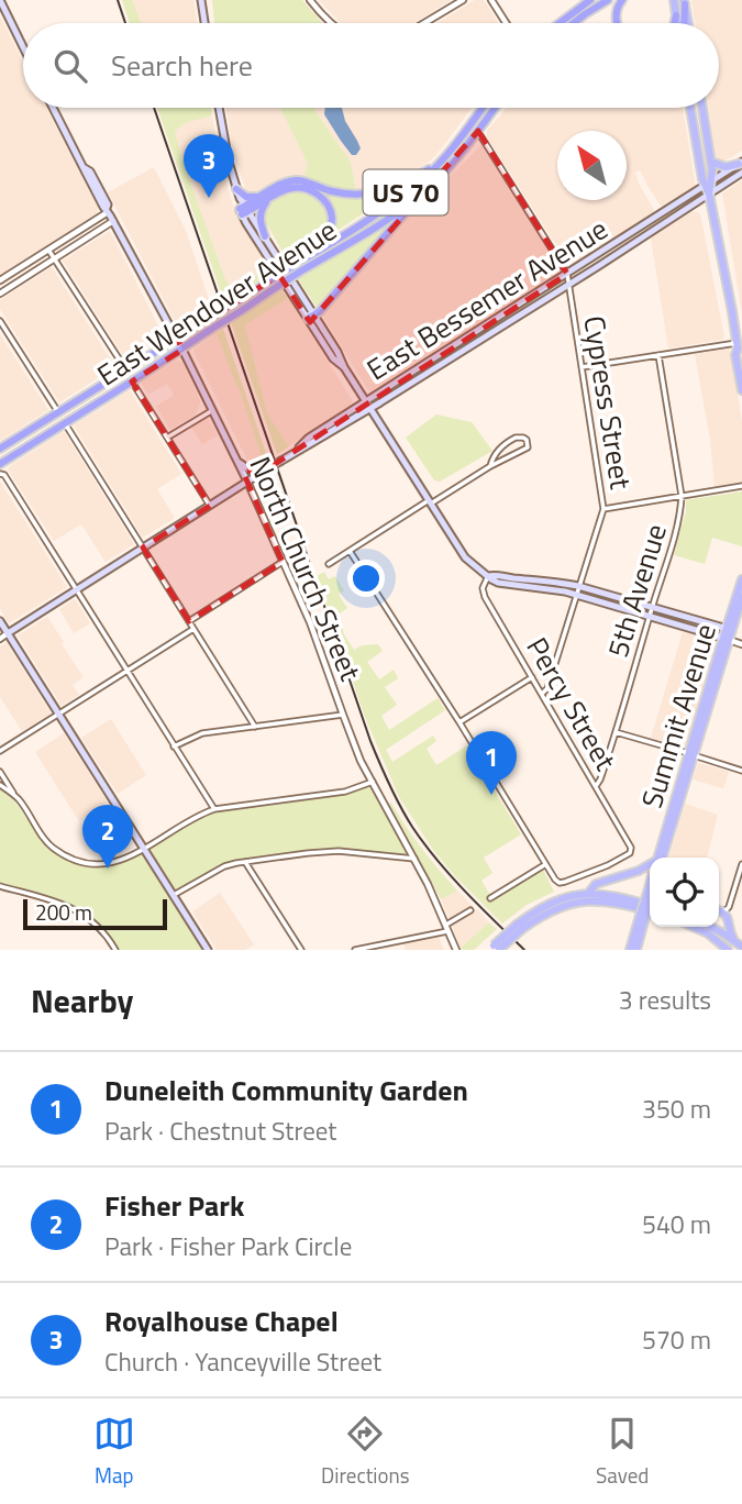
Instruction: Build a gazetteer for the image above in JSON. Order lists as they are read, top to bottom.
{
  "streets": {
    "highway": ["US 70", "East Wendover Avenue"],
    "main road": ["East Bessemer Avenue", "North Church Street", "Summit Avenue"],
    "street": ["Cypress Street", "5th Avenue", "Percy Street"]
  },
  "crossings": [
    ["East Bessemer Avenue", "Cypress Street"],
    ["East Bessemer Avenue", "North Church Street"],
    ["East Wendover Avenue", "Cypress Street"],
    ["East Wendover Avenue", "North Church Street"],
    ["Cypress Street", "Percy Street"],
    ["5th Avenue", "Percy Street"]
  ],
  "scale_bar": "200 m",
  "north": "top left",
  "page": {
    "search": "Search here",
    "pins": ["3", "1", "2"],
    "scale": "200 m",
    "heading": ["Nearby", "3 results"],
    "list": [
      {
        "mark": "1",
        "name": "Duneleith Community Garden",
        "note": "Park · Chestnut Street",
        "value": "350 m"
      },
      {
        "mark": "2",
        "name": "Fisher Park",
        "note": "Park · Fisher Park Circle",
        "value": "540 m"
      },
      {
        "mark": "3",
        "name": "Royalhouse Chapel",
        "note": "Church · Yanceyville Street",
        "value": "570 m"
      }
    ],
    "nav": ["Map", "Directions", "Saved"]
  }
}
